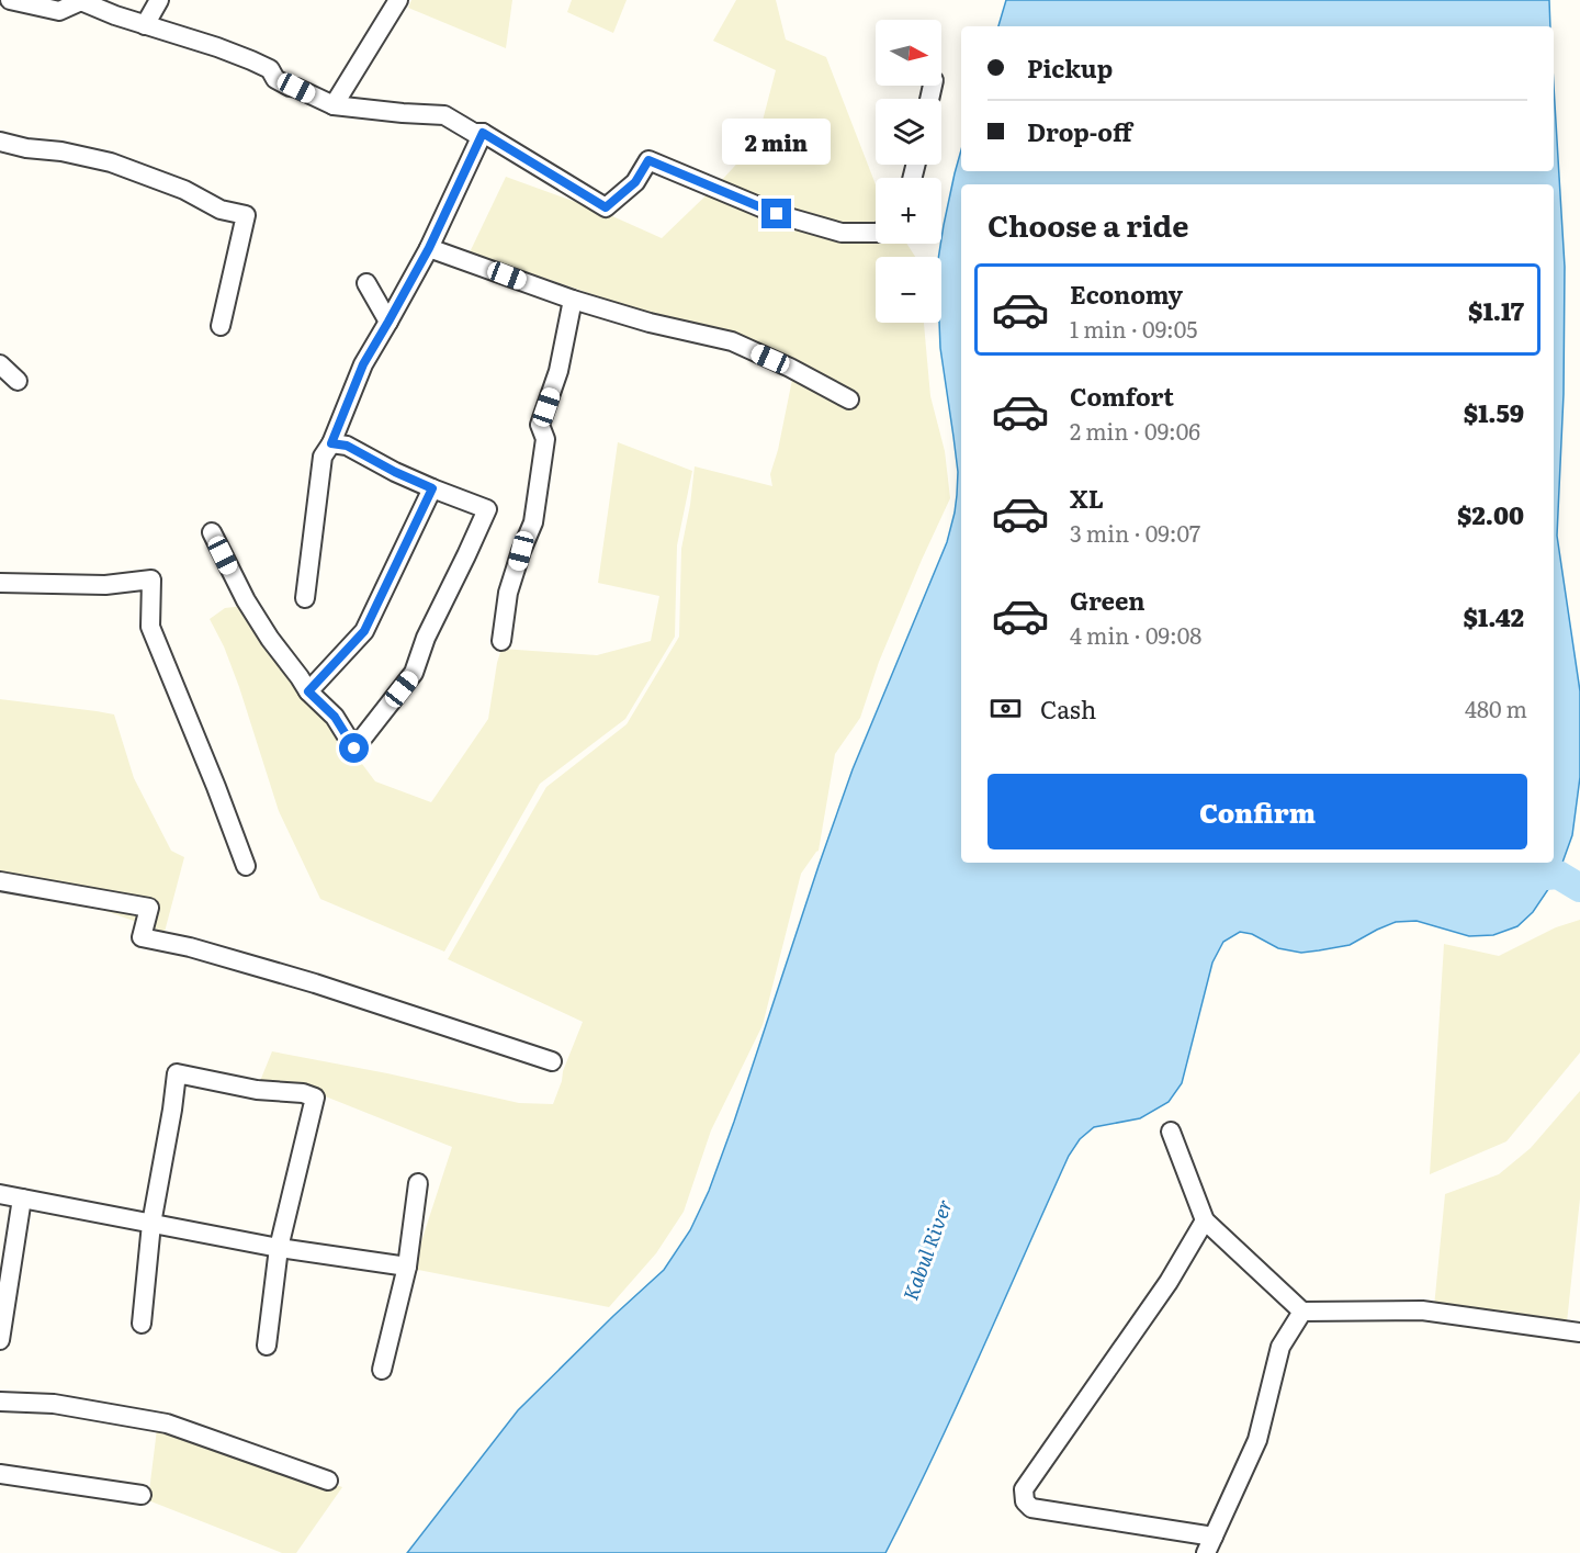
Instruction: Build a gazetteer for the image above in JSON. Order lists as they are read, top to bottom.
{
  "water": ["Kabul River"],
  "north": "right",
  "page": {
    "map_buttons": ["+", "−"],
    "banner": ["Pickup", "Drop-off"],
    "bubble": "2 min",
    "heading": "Choose a ride",
    "list": [
      {
        "name": "Economy",
        "note": "1 min · 09:05",
        "value": "$1.17"
      },
      {
        "name": "Comfort",
        "note": "2 min · 09:06",
        "value": "$1.59"
      },
      {
        "name": "XL",
        "note": "3 min · 09:07",
        "value": "$2.00"
      },
      {
        "name": "Green",
        "note": "4 min · 09:08",
        "value": "$1.42"
      }
    ],
    "pay": ["Cash", "480 m"],
    "buttons": "Confirm"
  }
}
